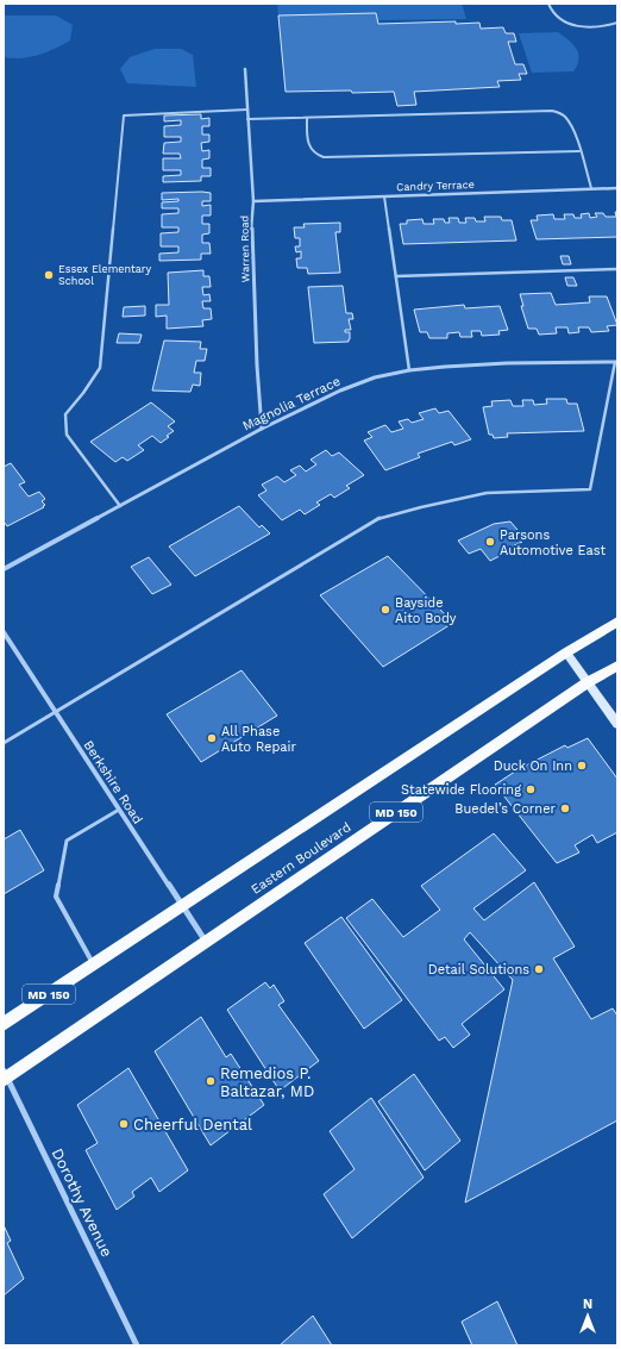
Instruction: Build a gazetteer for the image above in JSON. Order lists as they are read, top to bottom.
{
  "streets": {
    "main road": ["MD 150", "Eastern Boulevard"],
    "street": [
      "Candry Terrace",
      "Warren Road",
      "Magnolia Terrace",
      "Berkshire Road",
      "Dorothy Avenue"
    ]
  },
  "crossings": [
    ["Candry Terrace", "Warren Road"],
    ["Warren Road", "Magnolia Terrace"],
    ["Berkshire Road", "Eastern Boulevard"],
    ["Eastern Boulevard", "Dorothy Avenue"]
  ],
  "places": [
    "Essex Elementary School",
    "Parsons Automotive East",
    "Bayside Aito Body",
    "All Phase Auto Repair",
    "Duck On Inn",
    "Statewide Flooring",
    "Buedel’s Corner",
    "Detail Solutions",
    "Remedios P. Baltazar, MD",
    "Cheerful Dental"
  ],
  "north": "top"
}
